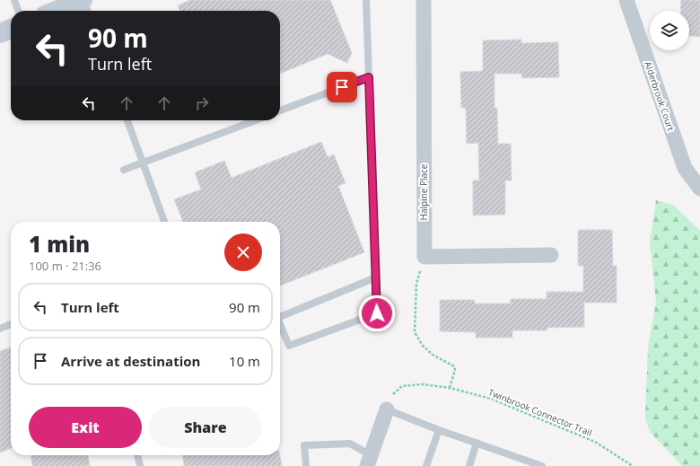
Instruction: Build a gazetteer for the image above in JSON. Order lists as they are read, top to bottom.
{
  "streets": {
    "street": ["Alderbrook Court", "Halpine Place"],
    "path": ["Twinbrook Connector Trail"]
  },
  "page": {
    "turn": ["90 m", "Turn left"],
    "heading": ["1 min", "100 m · 21:36"],
    "list": [
      {
        "name": "Turn left",
        "value": "90 m"
      },
      {
        "name": "Arrive at destination",
        "value": "10 m"
      }
    ],
    "buttons": ["Exit", "Share"]
  }
}
